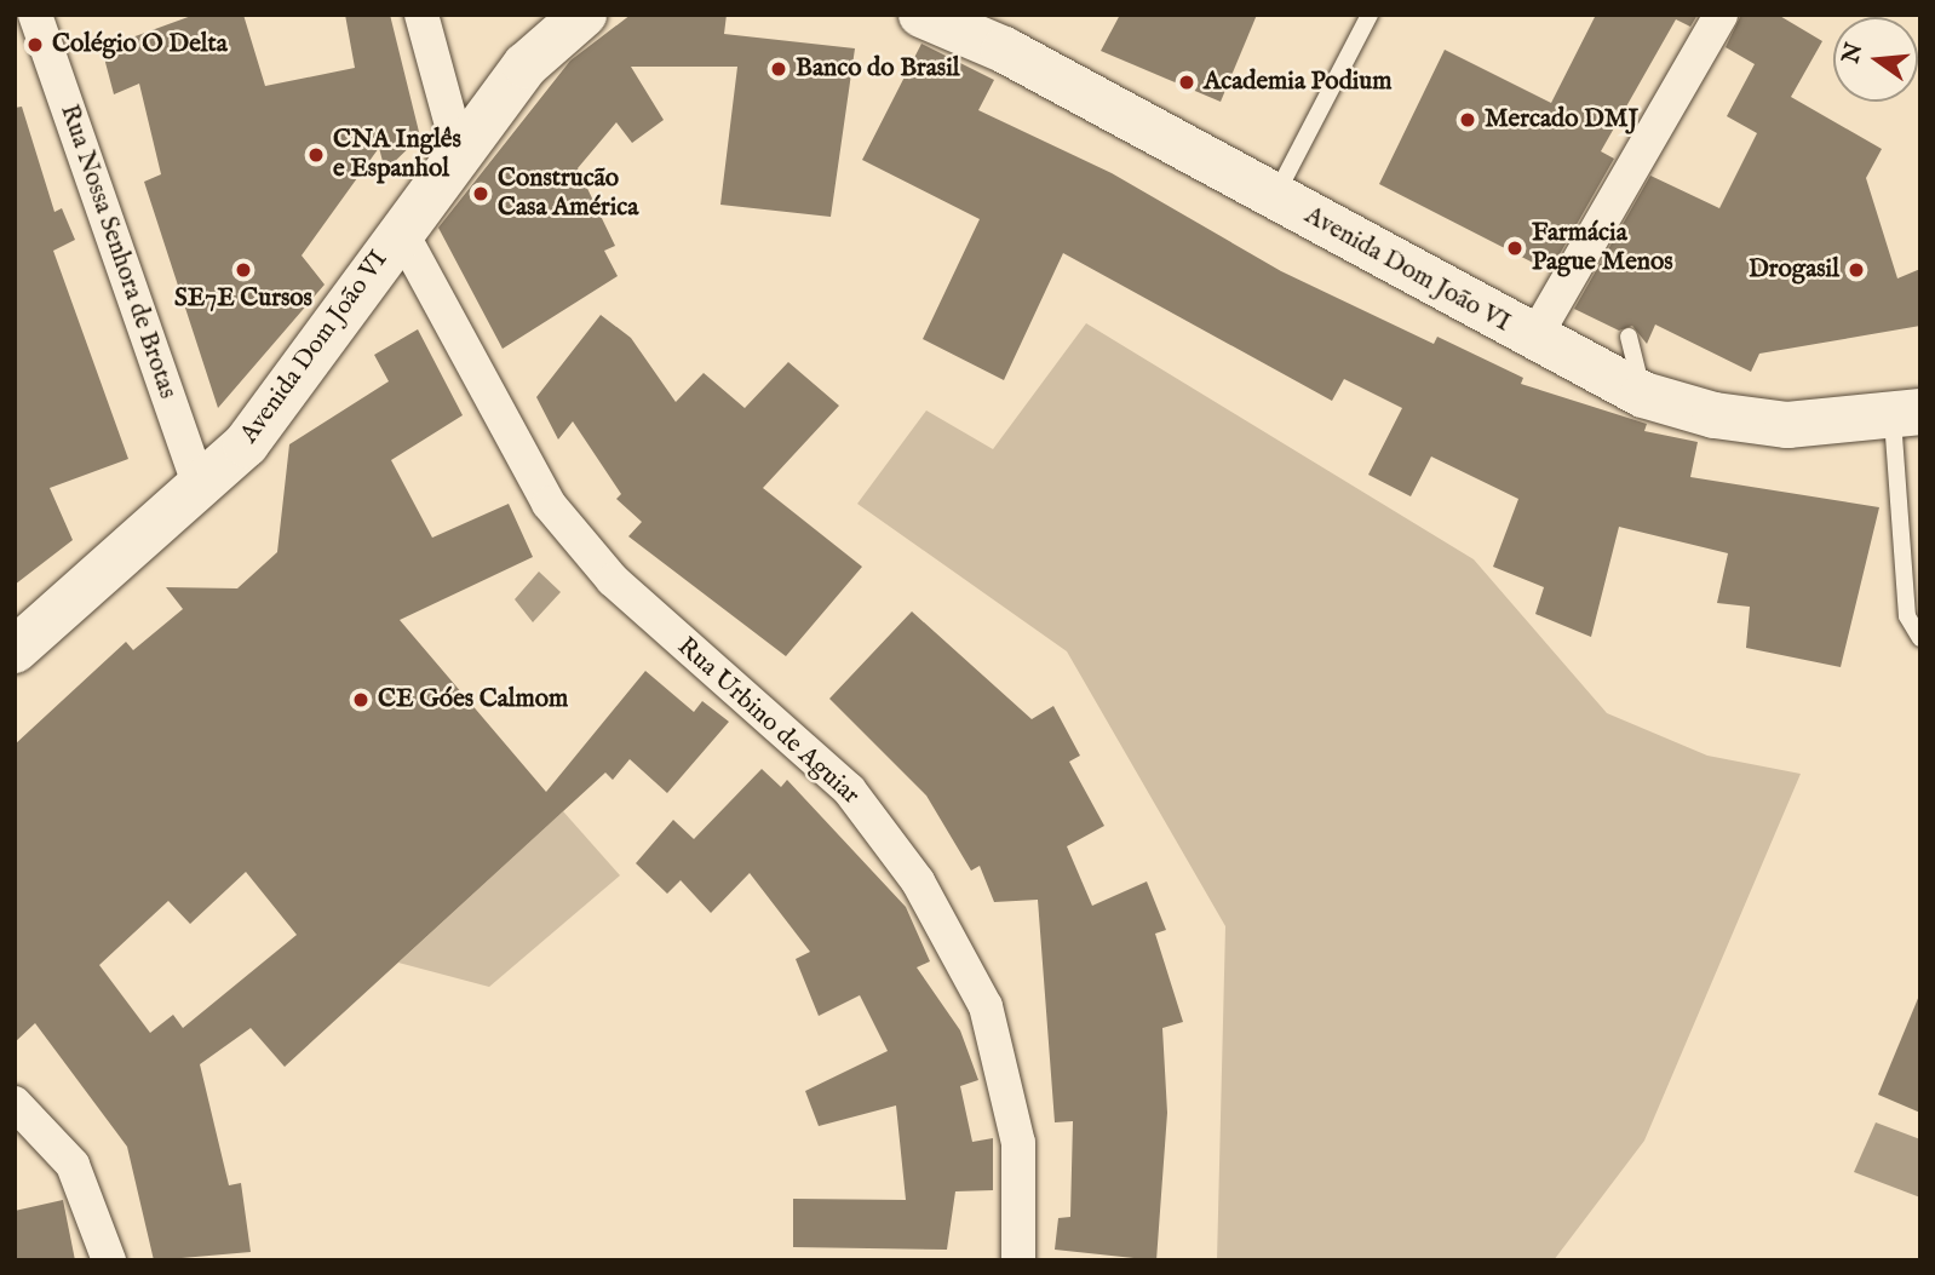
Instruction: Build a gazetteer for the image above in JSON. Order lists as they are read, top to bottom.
{
  "streets": {
    "main road": ["Avenida Dom João VI"],
    "street": ["Rua Nossa Senhora de Brotas", "Rua Urbino de Aguiar"]
  },
  "crossings": [
    ["Rua Nossa Senhora de Brotas", "Avenida Dom João VI"],
    ["Avenida Dom João VI", "Rua Urbino de Aguiar"]
  ],
  "places": [
    "Colégio O Delta",
    "Banco do Brasil",
    "Academia Podium",
    "Mercado DMJ",
    "CNA Inglês e Espanhol",
    "Construcão Casa América",
    "Farmácia Pague Menos",
    "SE7E Cursos",
    "Drogasil",
    "CE Góes Calmom"
  ],
  "north": "left"
}
